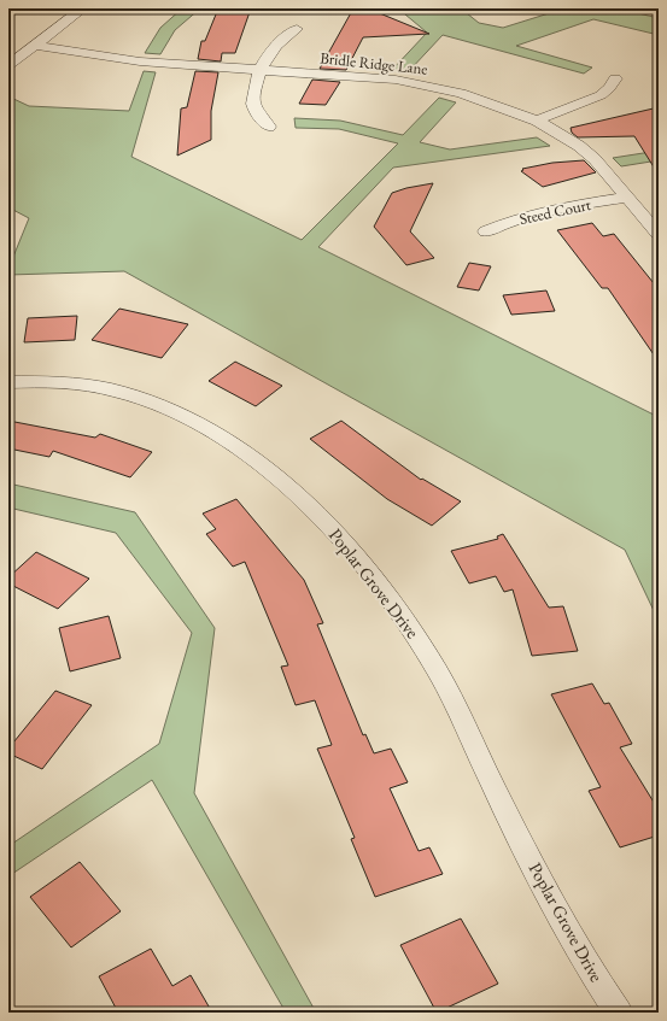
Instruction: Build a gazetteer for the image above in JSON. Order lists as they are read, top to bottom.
{
  "streets": {
    "street": ["Bridle Ridge Lane", "Steed Court", "Poplar Grove Drive"]
  },
  "crossings": [
    ["Bridle Ridge Lane", "Steed Court"]
  ]
}
